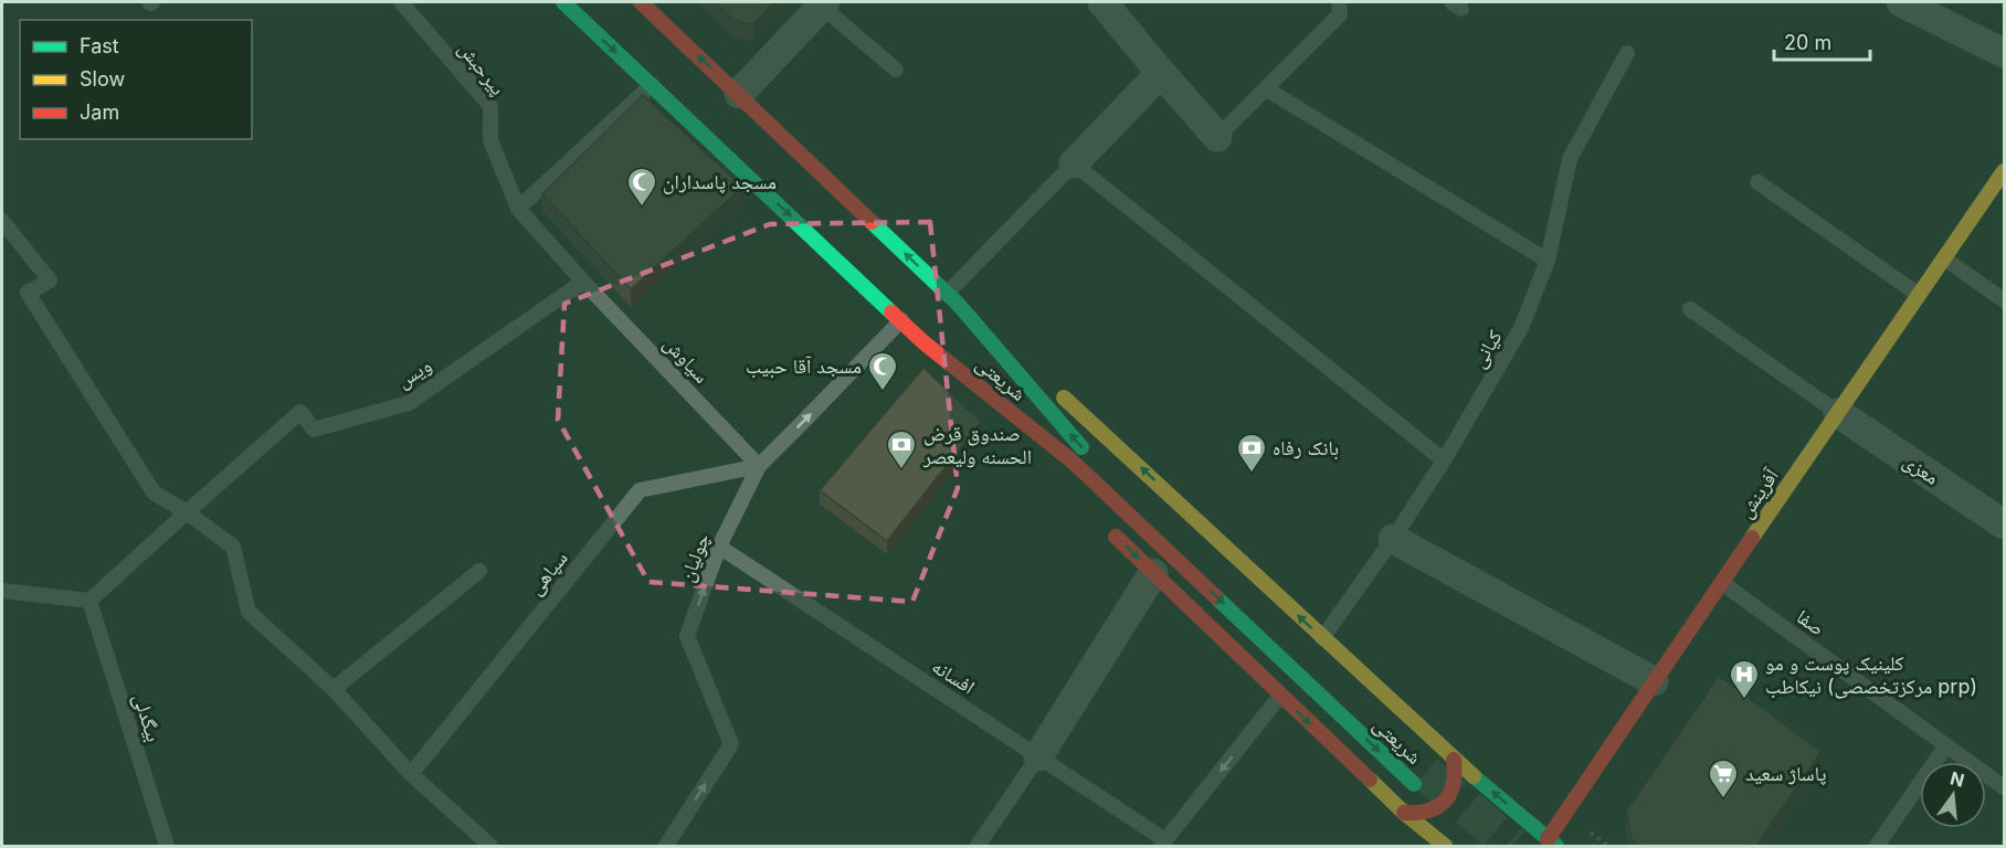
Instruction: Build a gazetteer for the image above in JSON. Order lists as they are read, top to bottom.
{
  "streets": {
    "main road": ["شریعتی", "آفرینش"],
    "street": ["معزی"],
    "lane": [
      "پیرحبش",
      "کیانی",
      "سیاوش",
      "ویس",
      "چولیان",
      "سپاهی",
      "صفا",
      "افسانه",
      "بیگدلی"
    ]
  },
  "crossings": [
    ["سیاوش", "ویس"],
    ["سیاوش", "چولیان"],
    ["سیاوش", "سپاهی"],
    ["شریعتی", "چولیان"],
    ["معزی", "آفرینش"],
    ["آفرینش", "صفا"],
    ["چولیان", "سپاهی"],
    ["چولیان", "افسانه"]
  ],
  "one_way": ["چولیان"],
  "places": {
    "mosque": ["مسجد پاسداران", "مسجد آقا حبیب"],
    "bank": ["صندوق قرض الحسنه ولیعصر", "بانک رفاه"],
    "hospital": ["کلینیک پوست و مو نیکاطب (مرکزتخصصی prp)"],
    "supermarket": ["پاساژ سعید"]
  },
  "legend": ["Fast", "Slow", "Jam"],
  "scale_bar": "20 m",
  "north": "top"
}
